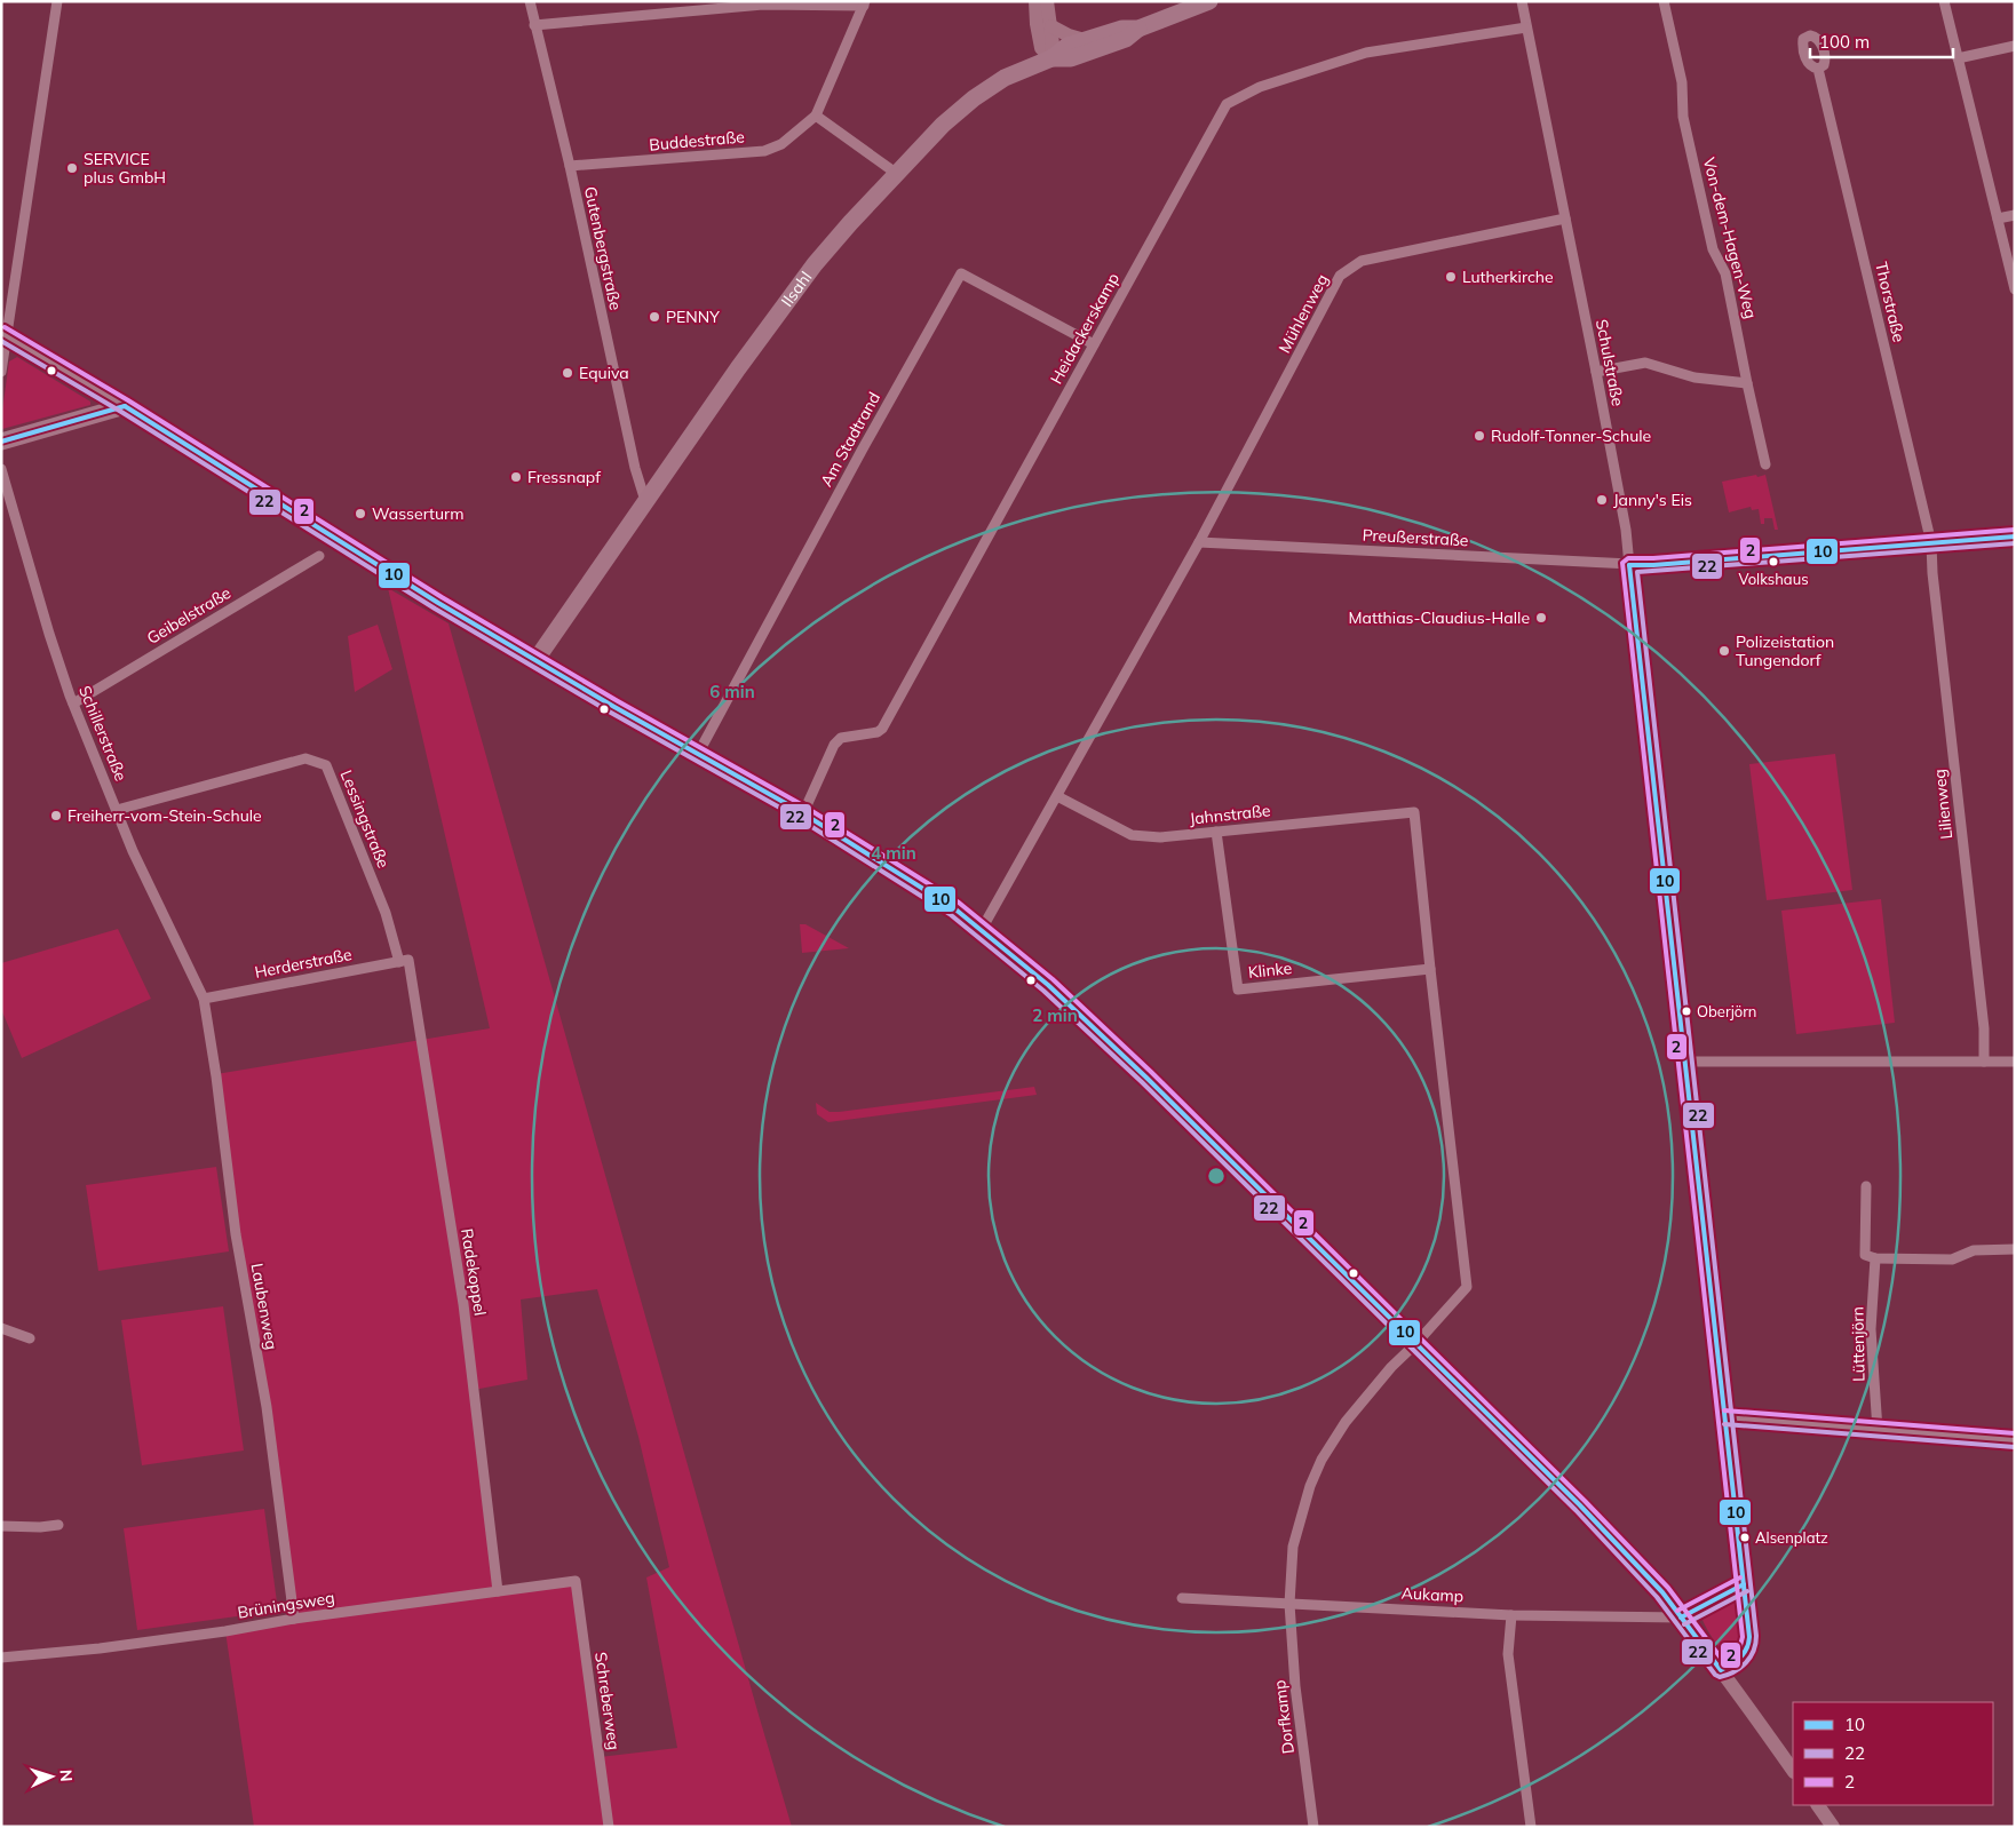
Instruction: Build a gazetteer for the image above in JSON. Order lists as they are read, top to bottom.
{
  "streets": {
    "main road": ["Ilsahl"],
    "street": [
      "Buddestraße",
      "Von-dem-Hagen-Weg",
      "Gutenbergstraße",
      "Thorstraße",
      "Mühlenweg",
      "Heidackerskamp",
      "Schulstraße",
      "Am Stadtrand",
      "Preußerstraße",
      "Geibelstraße",
      "Schillerstraße",
      "Lilienweg",
      "Jahnstraße",
      "Lessingstraße",
      "Herderstraße",
      "Klinke",
      "Radekoppel",
      "Laubenweg",
      "Lüttenjörn",
      "Aukamp",
      "Brüningsweg",
      "Schreberweg",
      "Dorfkamp"
    ]
  },
  "crossings": [
    ["Buddestraße", "Gutenbergstraße"],
    ["Gutenbergstraße", "Ilsahl"],
    ["Thorstraße", "Preußerstraße"],
    ["Thorstraße", "Lilienweg"],
    ["Mühlenweg", "Schulstraße"],
    ["Mühlenweg", "Preußerstraße"],
    ["Mühlenweg", "Jahnstraße"],
    ["Heidackerskamp", "Schulstraße"],
    ["Heidackerskamp", "Am Stadtrand"],
    ["Schulstraße", "Preußerstraße"],
    ["Preußerstraße", "Lilienweg"],
    ["Geibelstraße", "Schillerstraße"],
    ["Schillerstraße", "Lessingstraße"],
    ["Schillerstraße", "Herderstraße"],
    ["Schillerstraße", "Laubenweg"],
    ["Jahnstraße", "Klinke"],
    ["Jahnstraße", "Dorfkamp"],
    ["Lessingstraße", "Herderstraße"],
    ["Lessingstraße", "Radekoppel"],
    ["Herderstraße", "Radekoppel"],
    ["Herderstraße", "Laubenweg"],
    ["Klinke", "Dorfkamp"],
    ["Radekoppel", "Brüningsweg"],
    ["Laubenweg", "Brüningsweg"],
    ["Aukamp", "Dorfkamp"],
    ["Brüningsweg", "Schreberweg"]
  ],
  "places": [
    "SERVICE plus GmbH",
    "Lutherkirche",
    "PENNY",
    "Equiva",
    "Rudolf-Tonner-Schule",
    "Fressnapf",
    "Janny's Eis",
    "Wasserturm",
    "Volkshaus",
    "Matthias-Claudius-Halle",
    "Polizeistation Tungendorf",
    "Freiherr-vom-Stein-Schule",
    "Oberjörn",
    "Alsenplatz"
  ],
  "lines": ["transit line 2", "transit line 22", "transit line 10"],
  "legend": ["10", "22", "2"],
  "scale_bar": "100 m",
  "north": "right",
  "rings": ["6 min", "4 min", "2 min"]
}
